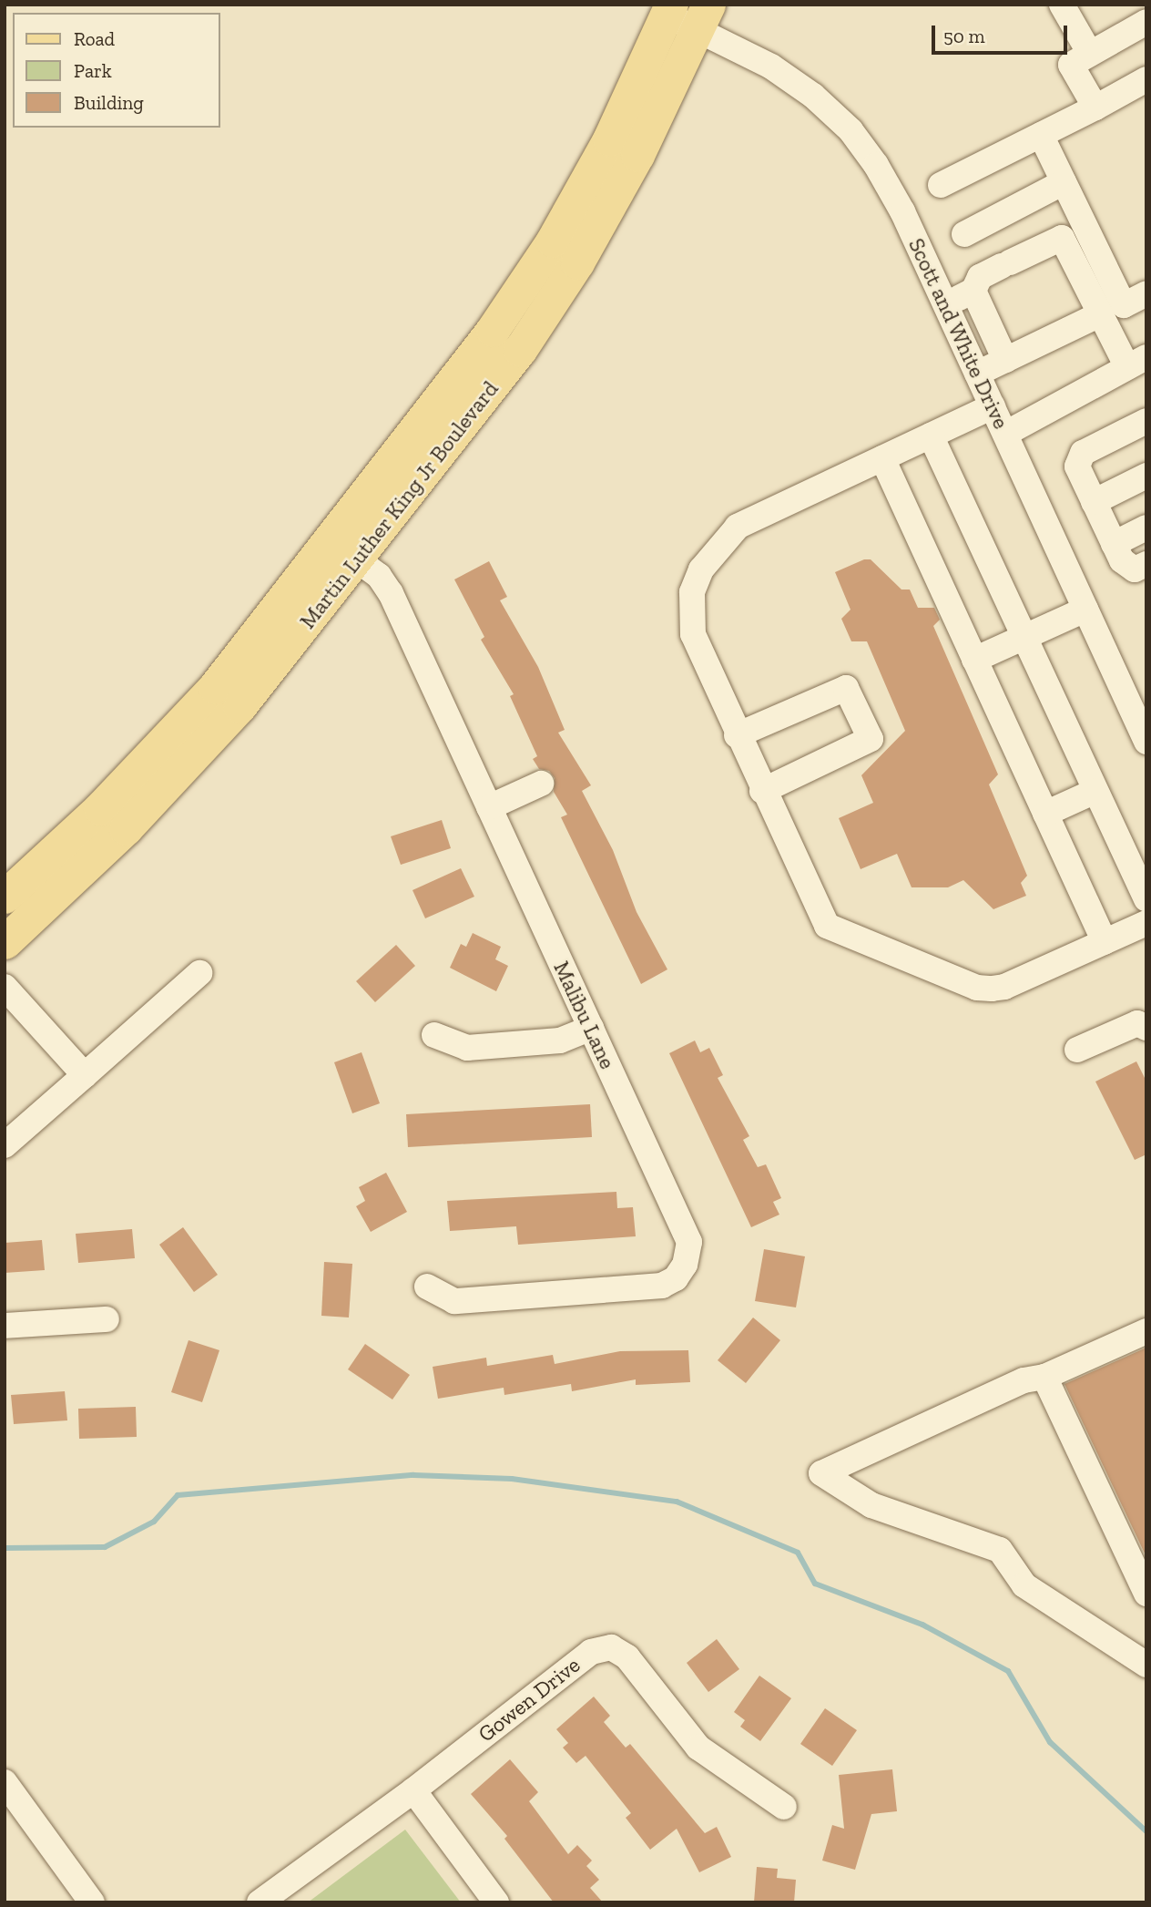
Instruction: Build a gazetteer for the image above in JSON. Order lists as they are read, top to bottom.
{
  "streets": {
    "main road": ["Martin Luther King Jr Boulevard"],
    "street": ["Scott and White Drive", "Malibu Lane", "Gowen Drive"]
  },
  "crossings": [
    ["Scott and White Drive", "Martin Luther King Jr Boulevard"],
    ["Martin Luther King Jr Boulevard", "Malibu Lane"]
  ],
  "legend": ["Road", "Park", "Building"],
  "scale_bar": "50 m"
}
